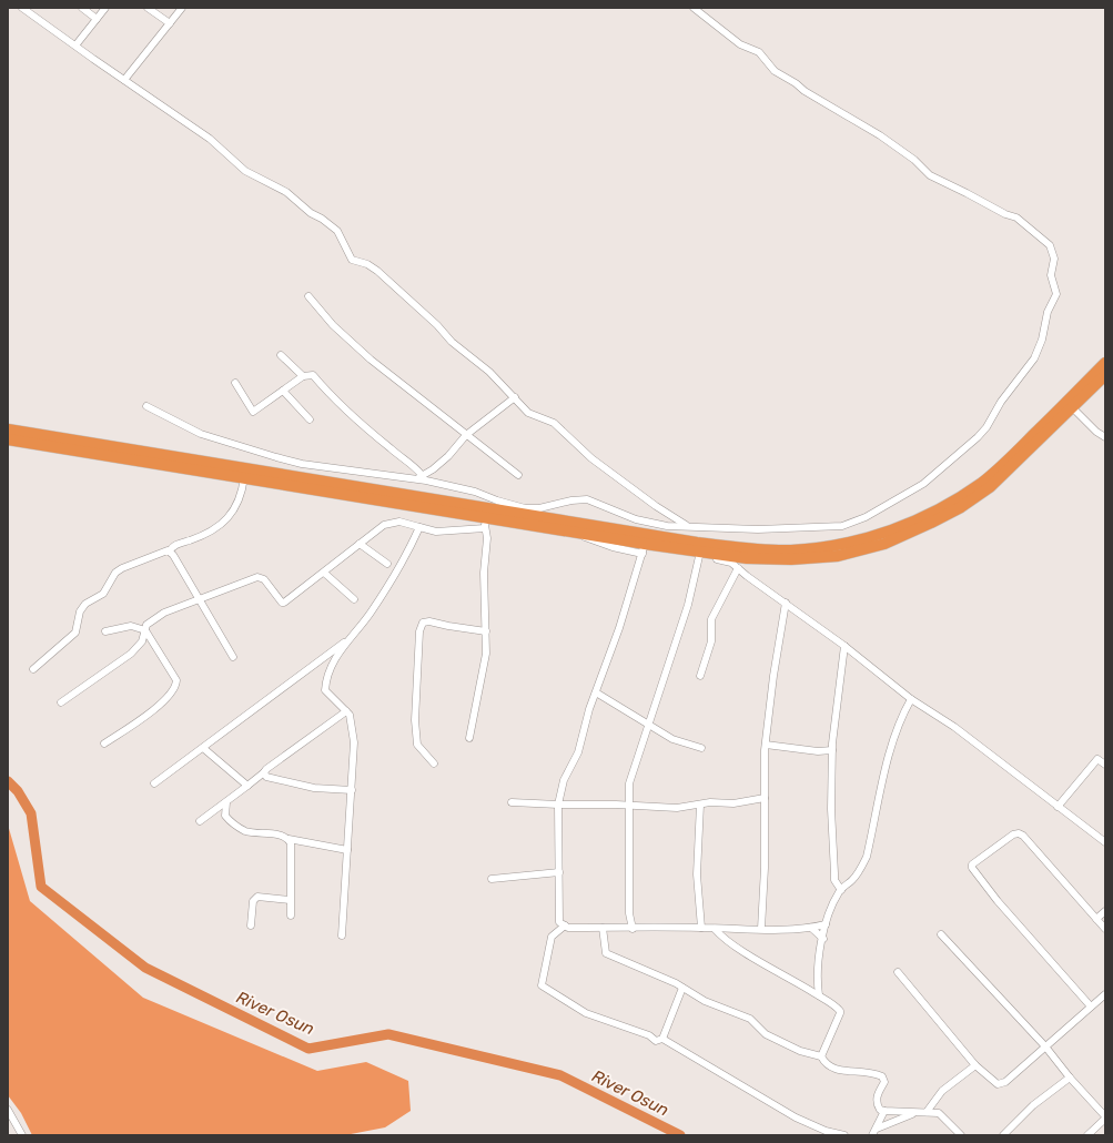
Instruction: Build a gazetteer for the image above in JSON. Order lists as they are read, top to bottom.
{
  "water": ["River Osun"]
}
